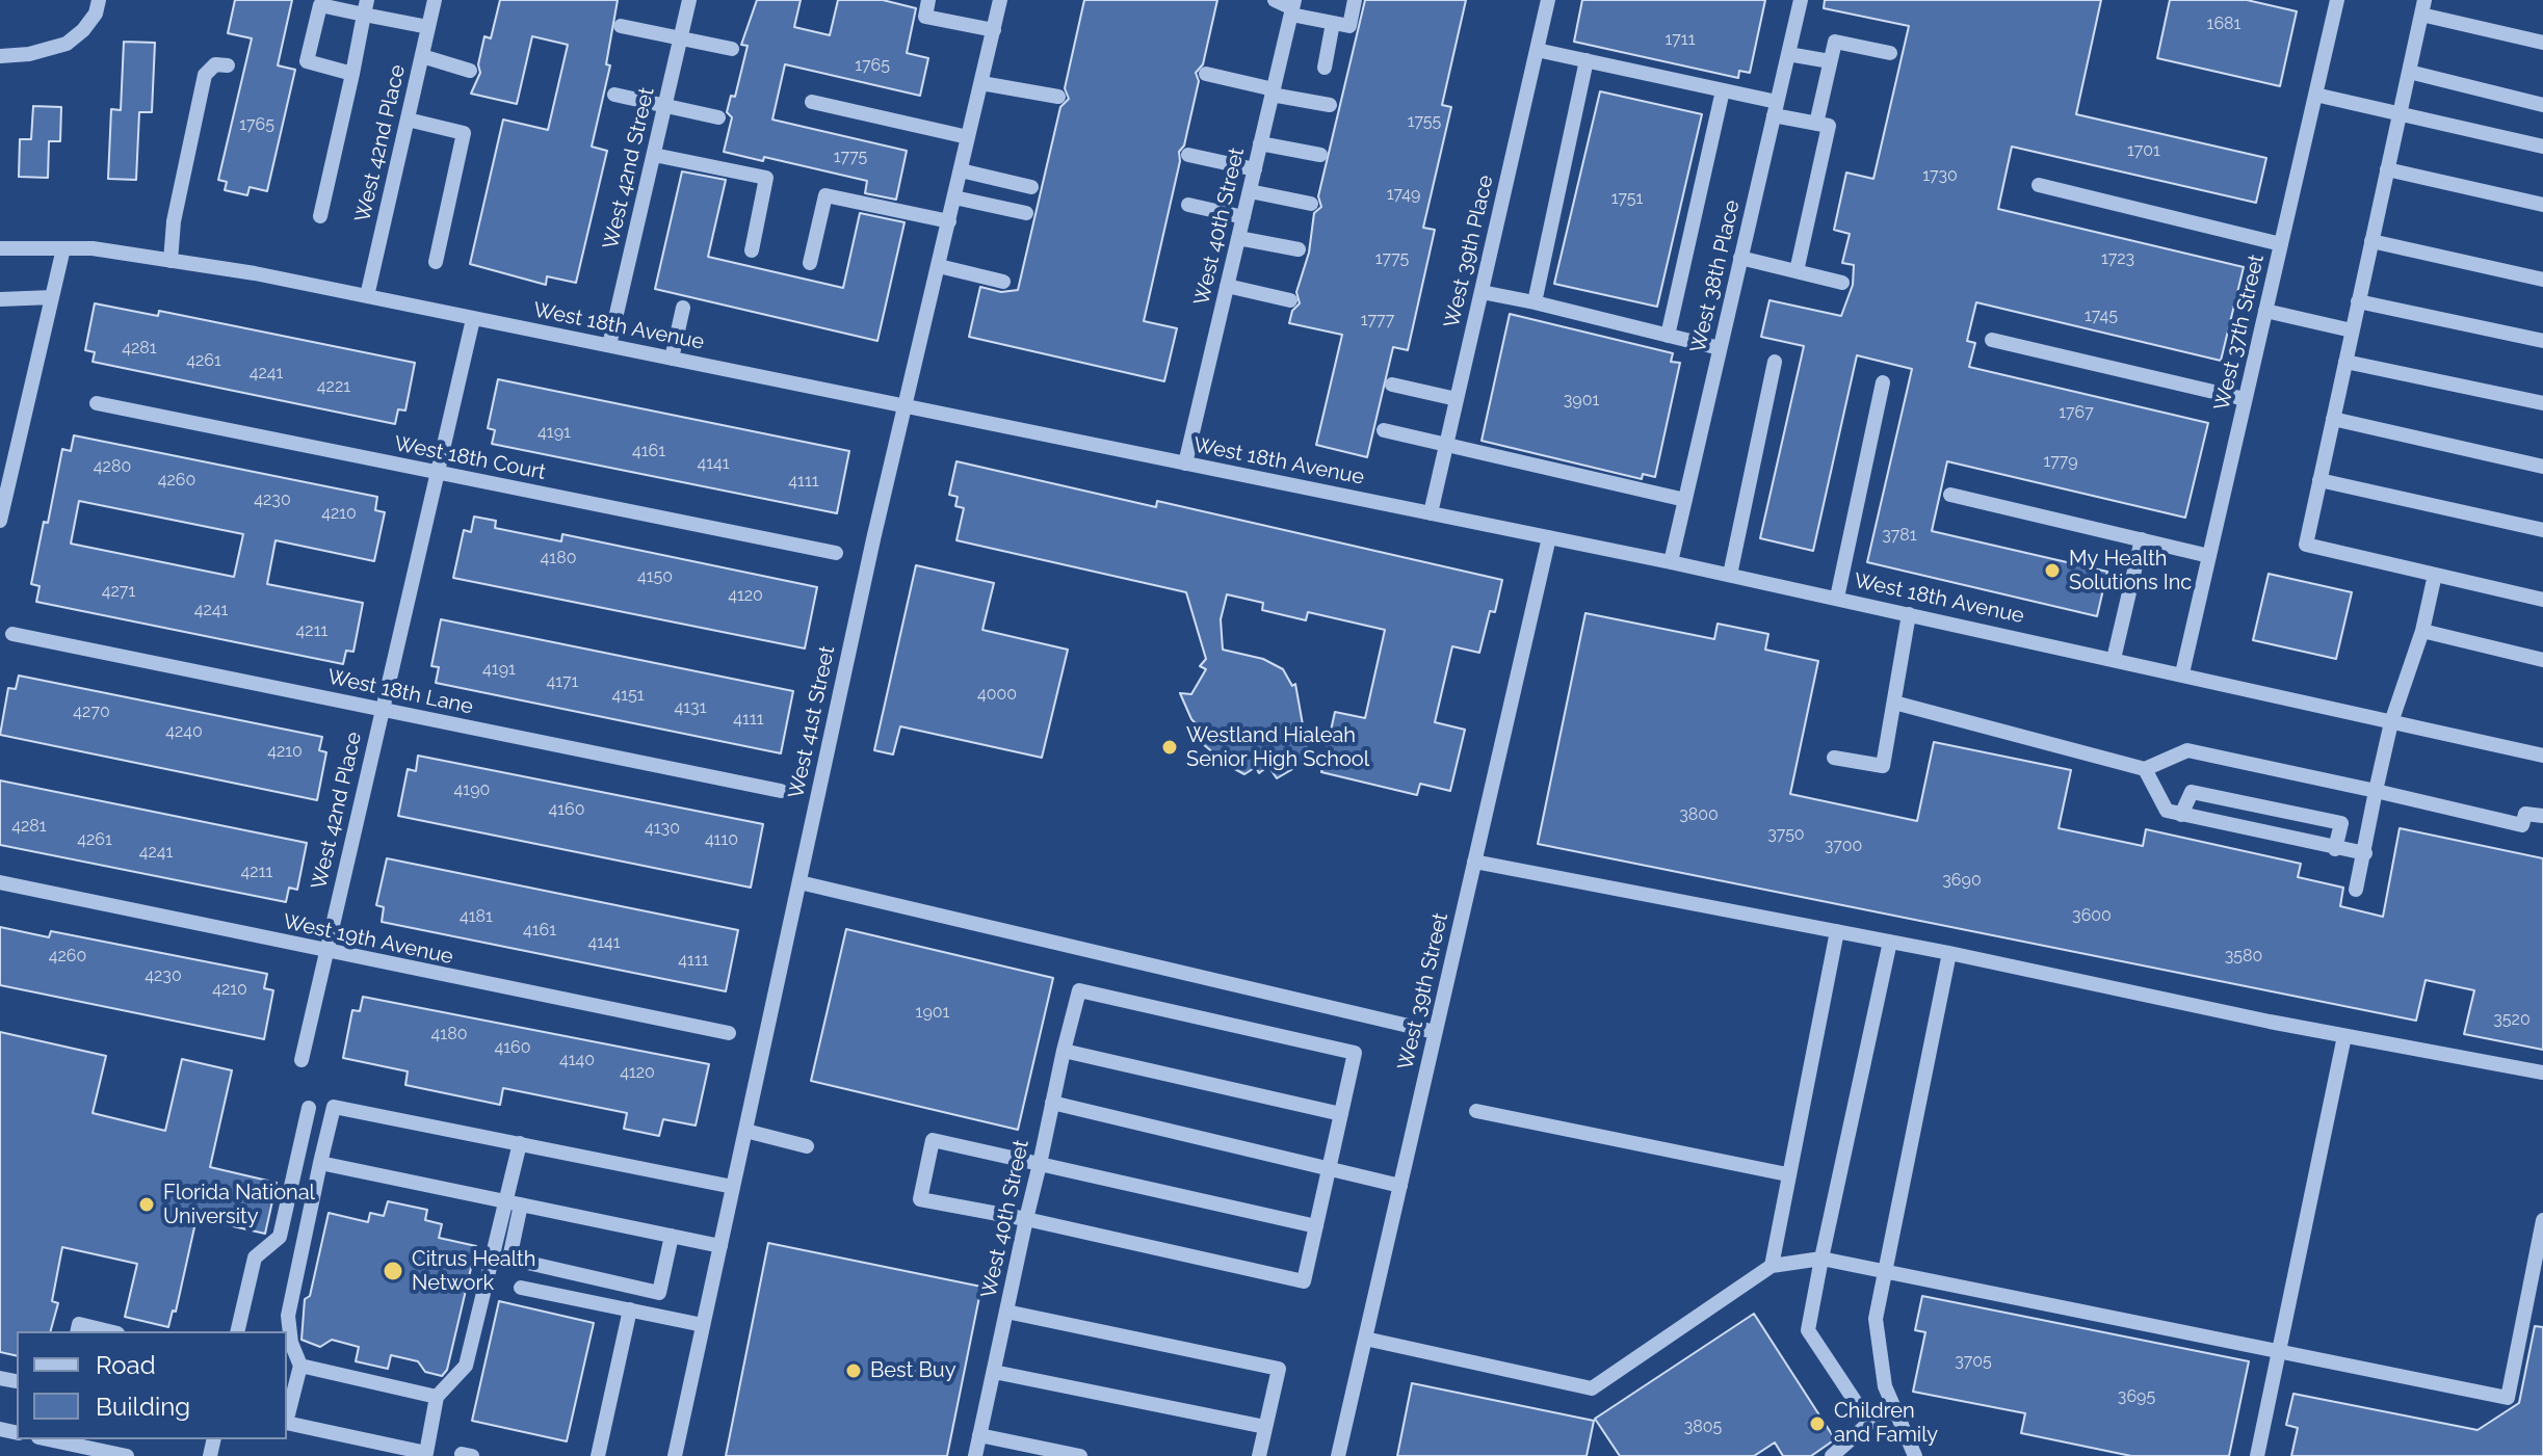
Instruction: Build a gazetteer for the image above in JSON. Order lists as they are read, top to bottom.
{
  "streets": {
    "street": [
      "West 42nd Place",
      "West 42nd Street",
      "West 40th Street",
      "West 39th Place",
      "West 38th Place",
      "West 18th Avenue",
      "West 37th Street",
      "West 18th Court",
      "West 18th Lane",
      "West 41st Street",
      "West 19th Avenue",
      "West 39th Street"
    ]
  },
  "crossings": [
    ["West 42nd Place", "West 18th Avenue"],
    ["West 42nd Place", "West 18th Court"],
    ["West 42nd Place", "West 18th Lane"],
    ["West 42nd Place", "West 19th Avenue"],
    ["West 42nd Street", "West 18th Avenue"],
    ["West 40th Street", "West 18th Avenue"],
    ["West 39th Place", "West 18th Avenue"],
    ["West 38th Place", "West 18th Avenue"],
    ["West 18th Avenue", "West 37th Street"],
    ["West 18th Avenue", "West 41st Street"],
    ["West 18th Avenue", "West 39th Street"]
  ],
  "places": [
    "My Health Solutions Inc",
    "Westland Hialeah Senior High School",
    "Florida National University",
    "Citrus Health Network",
    "Best Buy",
    "Children and Family"
  ],
  "house_numbers": [
    "1681",
    "1711",
    "1765",
    "1755",
    "1765",
    "1701",
    "1775",
    "1730",
    "1749",
    "1751",
    "1775",
    "1723",
    "1745",
    "1777",
    "4281",
    "4261",
    "4241",
    "4221",
    "3901",
    "1767",
    "4191",
    "4161",
    "1779",
    "4141",
    "4280",
    "4260",
    "4111",
    "4230",
    "4210",
    "3781",
    "4180",
    "4150",
    "4271",
    "4120",
    "4241",
    "4211",
    "4191",
    "4171",
    "4000",
    "4151",
    "4131",
    "4270",
    "4111",
    "4240",
    "4210",
    "4190",
    "4160",
    "3800",
    "4281",
    "4130",
    "3750",
    "4261",
    "4110",
    "3700",
    "4241",
    "4211",
    "3690",
    "3600",
    "4181",
    "4161",
    "4141",
    "4260",
    "3580",
    "4111",
    "4230",
    "4210",
    "1901",
    "3520",
    "4180",
    "4160",
    "4140",
    "4120",
    "3705",
    "3695",
    "3805"
  ],
  "legend": ["Road", "Building"]
}
